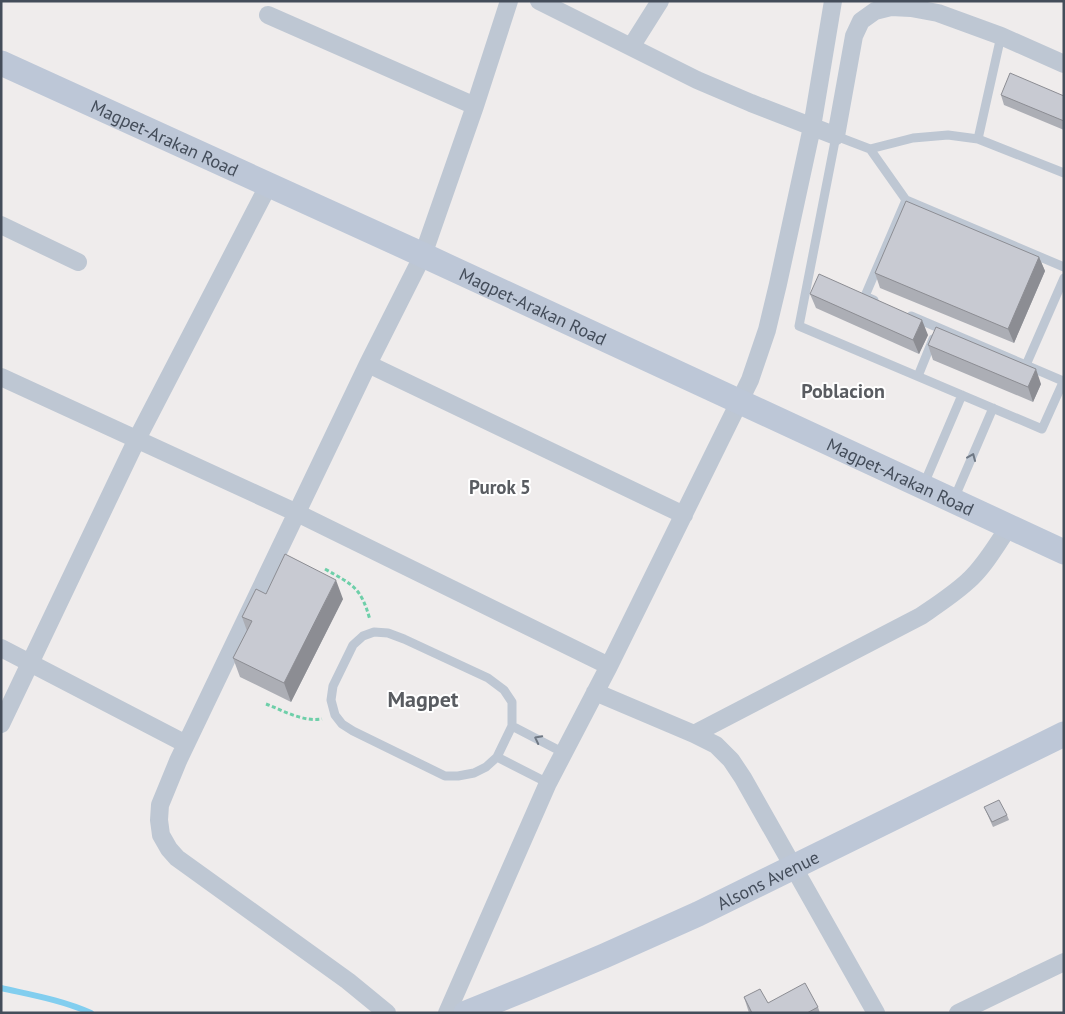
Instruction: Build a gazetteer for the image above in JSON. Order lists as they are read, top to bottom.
{
  "streets": {
    "main road": ["Magpet-Arakan Road", "Alsons Avenue"]
  },
  "districts": ["Poblacion", "Purok 5", "Magpet"]
}
